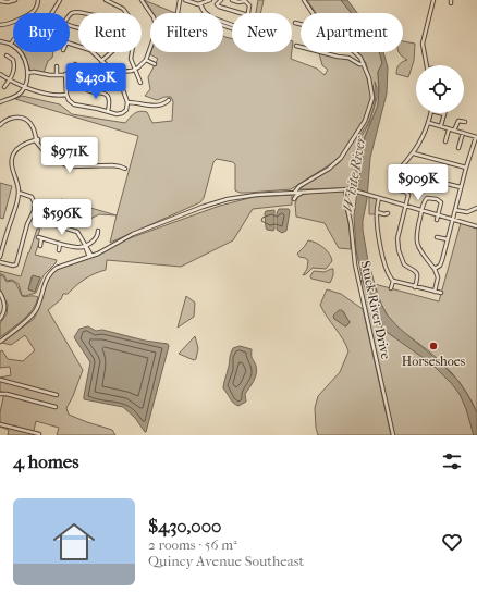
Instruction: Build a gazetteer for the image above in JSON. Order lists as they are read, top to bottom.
{
  "streets": {
    "street": ["Stuck River Drive"]
  },
  "water": ["White River"],
  "places": ["Horseshoes"],
  "page": {
    "chip": [
      "Buy",
      "Rent",
      "Filters",
      "New",
      "Apartment"
    ],
    "price": [
      "$430K",
      "$971K",
      "$909K",
      "$596K"
    ],
    "heading": "4 homes",
    "list": [
      {
        "name": "$430,000",
        "note": "2 rooms · 56 m² · Quincy Avenue Southeast"
      }
    ]
  }
}
